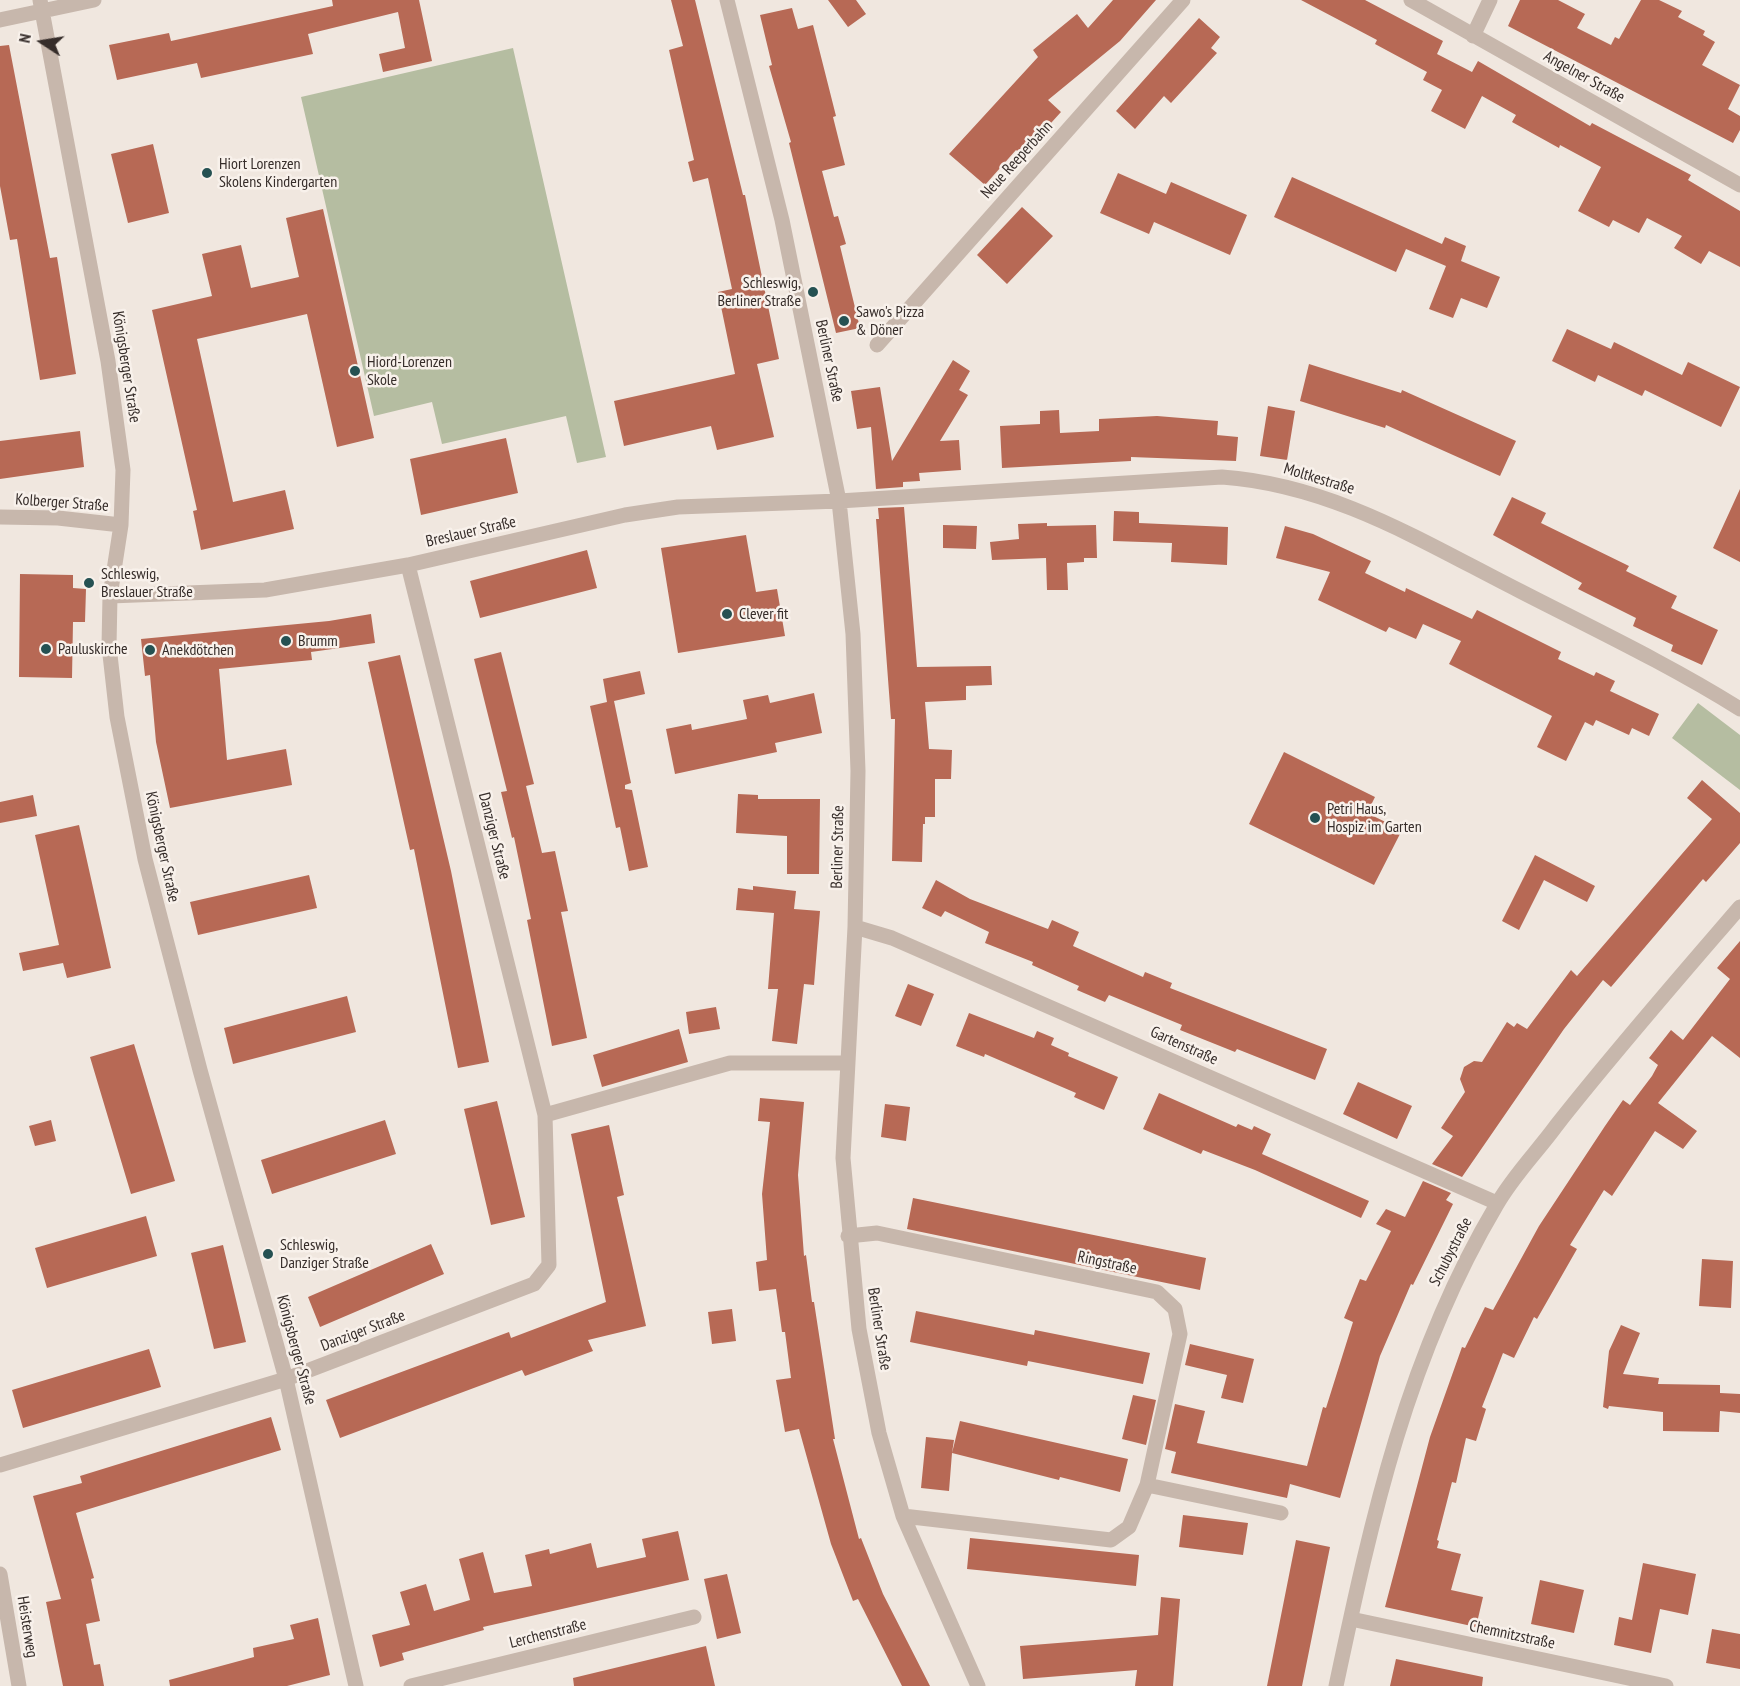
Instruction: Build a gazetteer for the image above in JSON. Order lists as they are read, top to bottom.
{
  "streets": {
    "street": [
      "Angelner Straße",
      "Neue Reeperbahn",
      "Berliner Straße",
      "Königsberger Straße",
      "Moltkestraße",
      "Kolberger Straße",
      "Breslauer Straße",
      "Danziger Straße",
      "Gartenstraße",
      "Schubystraße",
      "Ringstraße",
      "Heisterweg",
      "Lerchenstraße",
      "Chemnitzstraße"
    ]
  },
  "crossings": [
    ["Berliner Straße", "Moltkestraße"],
    ["Berliner Straße", "Breslauer Straße"],
    ["Berliner Straße", "Gartenstraße"],
    ["Berliner Straße", "Ringstraße"],
    ["Königsberger Straße", "Kolberger Straße"],
    ["Königsberger Straße", "Breslauer Straße"],
    ["Königsberger Straße", "Danziger Straße"],
    ["Moltkestraße", "Breslauer Straße"],
    ["Breslauer Straße", "Danziger Straße"],
    ["Gartenstraße", "Schubystraße"],
    ["Schubystraße", "Chemnitzstraße"]
  ],
  "places": [
    "Hiort Lorenzen Skolens Kindergarten",
    "Schleswig, Berliner Straße",
    "Sawo's Pizza & Döner",
    "Hiord-Lorenzen Skole",
    "Schleswig, Breslauer Straße",
    "Clever fit",
    "Brumm",
    "Pauluskirche",
    "Anekdötchen",
    "Petri Haus, Hospiz im Garten",
    "Schleswig, Danziger Straße"
  ],
  "north": "left"
}
